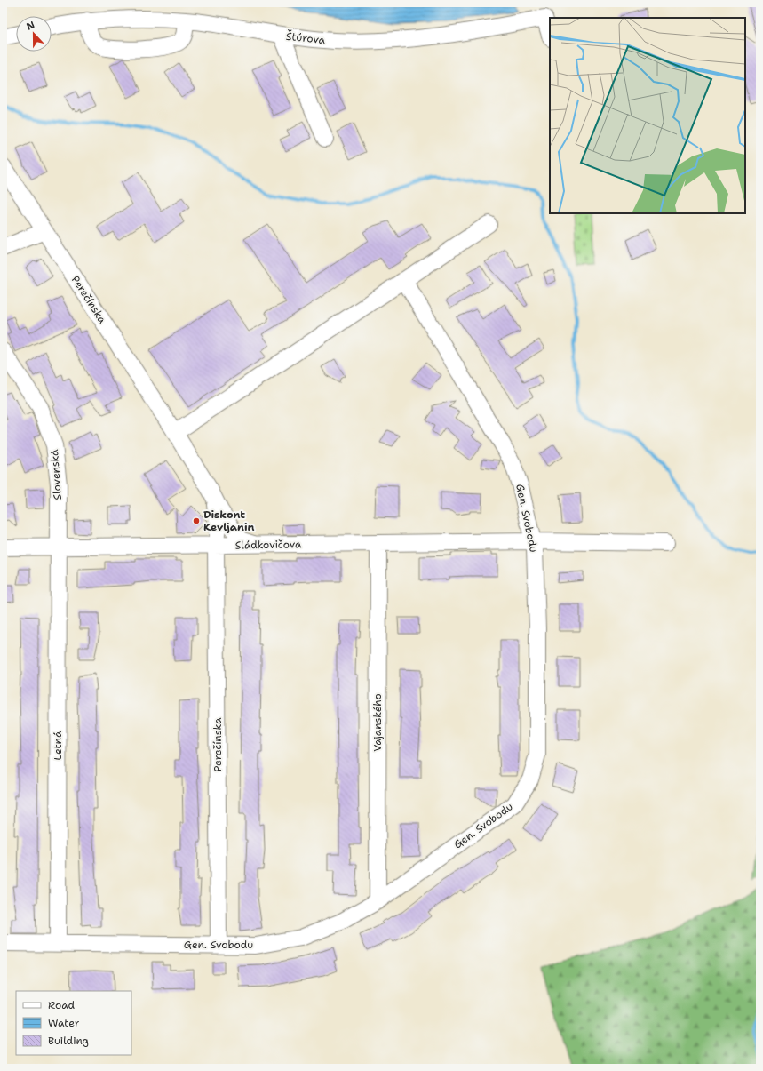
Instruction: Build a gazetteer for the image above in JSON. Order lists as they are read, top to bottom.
{
  "streets": {
    "street": [
      "Štúrova",
      "Perečínska",
      "Slovenská",
      "Gen. Svobodu",
      "Sládkovičova",
      "Vajanského",
      "Letná"
    ]
  },
  "crossings": [
    ["Perečínska", "Gen. Svobodu"],
    ["Perečínska", "Sládkovičova"],
    ["Slovenská", "Sládkovičova"],
    ["Slovenská", "Letná"],
    ["Gen. Svobodu", "Sládkovičova"],
    ["Gen. Svobodu", "Vajanského"],
    ["Gen. Svobodu", "Letná"],
    ["Sládkovičova", "Vajanského"],
    ["Sládkovičova", "Letná"]
  ],
  "places": ["Diskont Kevljanin"],
  "legend": ["Road", "Water", "Building"],
  "north": "top"
}
